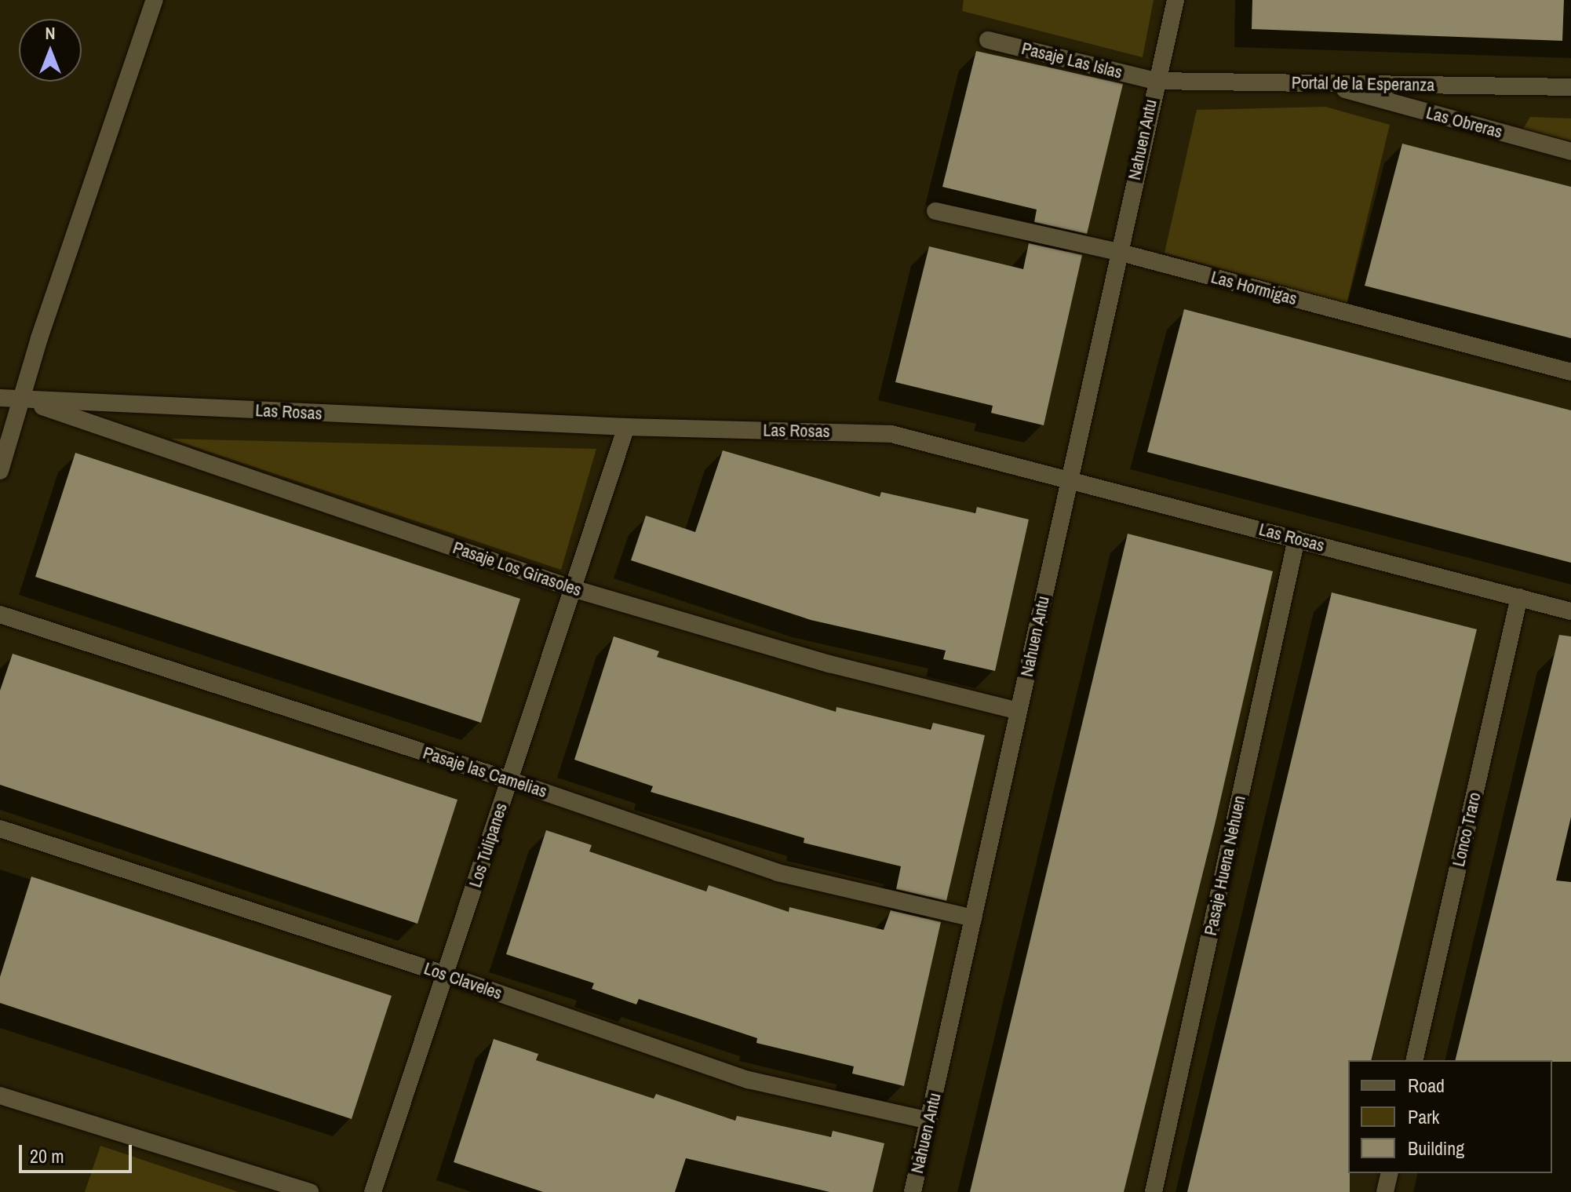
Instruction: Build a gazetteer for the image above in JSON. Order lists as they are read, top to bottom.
{
  "streets": {
    "street": [
      "Pasaje Las Islas",
      "Portal de la Esperanza",
      "Las Obreras",
      "Nahuen Antu",
      "Las Hormigas",
      "Las Rosas",
      "Pasaje Los Girasoles",
      "Pasaje las Camelias",
      "Lonco Traro",
      "Los Tulipanes",
      "Pasaje Huena Nehuen",
      "Los Claveles"
    ]
  },
  "crossings": [
    ["Pasaje Las Islas", "Portal de la Esperanza"],
    ["Pasaje Las Islas", "Nahuen Antu"],
    ["Portal de la Esperanza", "Las Obreras"],
    ["Portal de la Esperanza", "Nahuen Antu"],
    ["Nahuen Antu", "Las Hormigas"],
    ["Nahuen Antu", "Las Rosas"],
    ["Nahuen Antu", "Pasaje Los Girasoles"],
    ["Nahuen Antu", "Pasaje las Camelias"],
    ["Nahuen Antu", "Los Claveles"],
    ["Las Rosas", "Pasaje Los Girasoles"],
    ["Las Rosas", "Lonco Traro"],
    ["Las Rosas", "Los Tulipanes"],
    ["Las Rosas", "Pasaje Huena Nehuen"],
    ["Pasaje Los Girasoles", "Los Tulipanes"],
    ["Pasaje las Camelias", "Los Tulipanes"],
    ["Los Tulipanes", "Los Claveles"]
  ],
  "legend": ["Road", "Park", "Building"],
  "scale_bar": "20 m",
  "north": "top"
}
